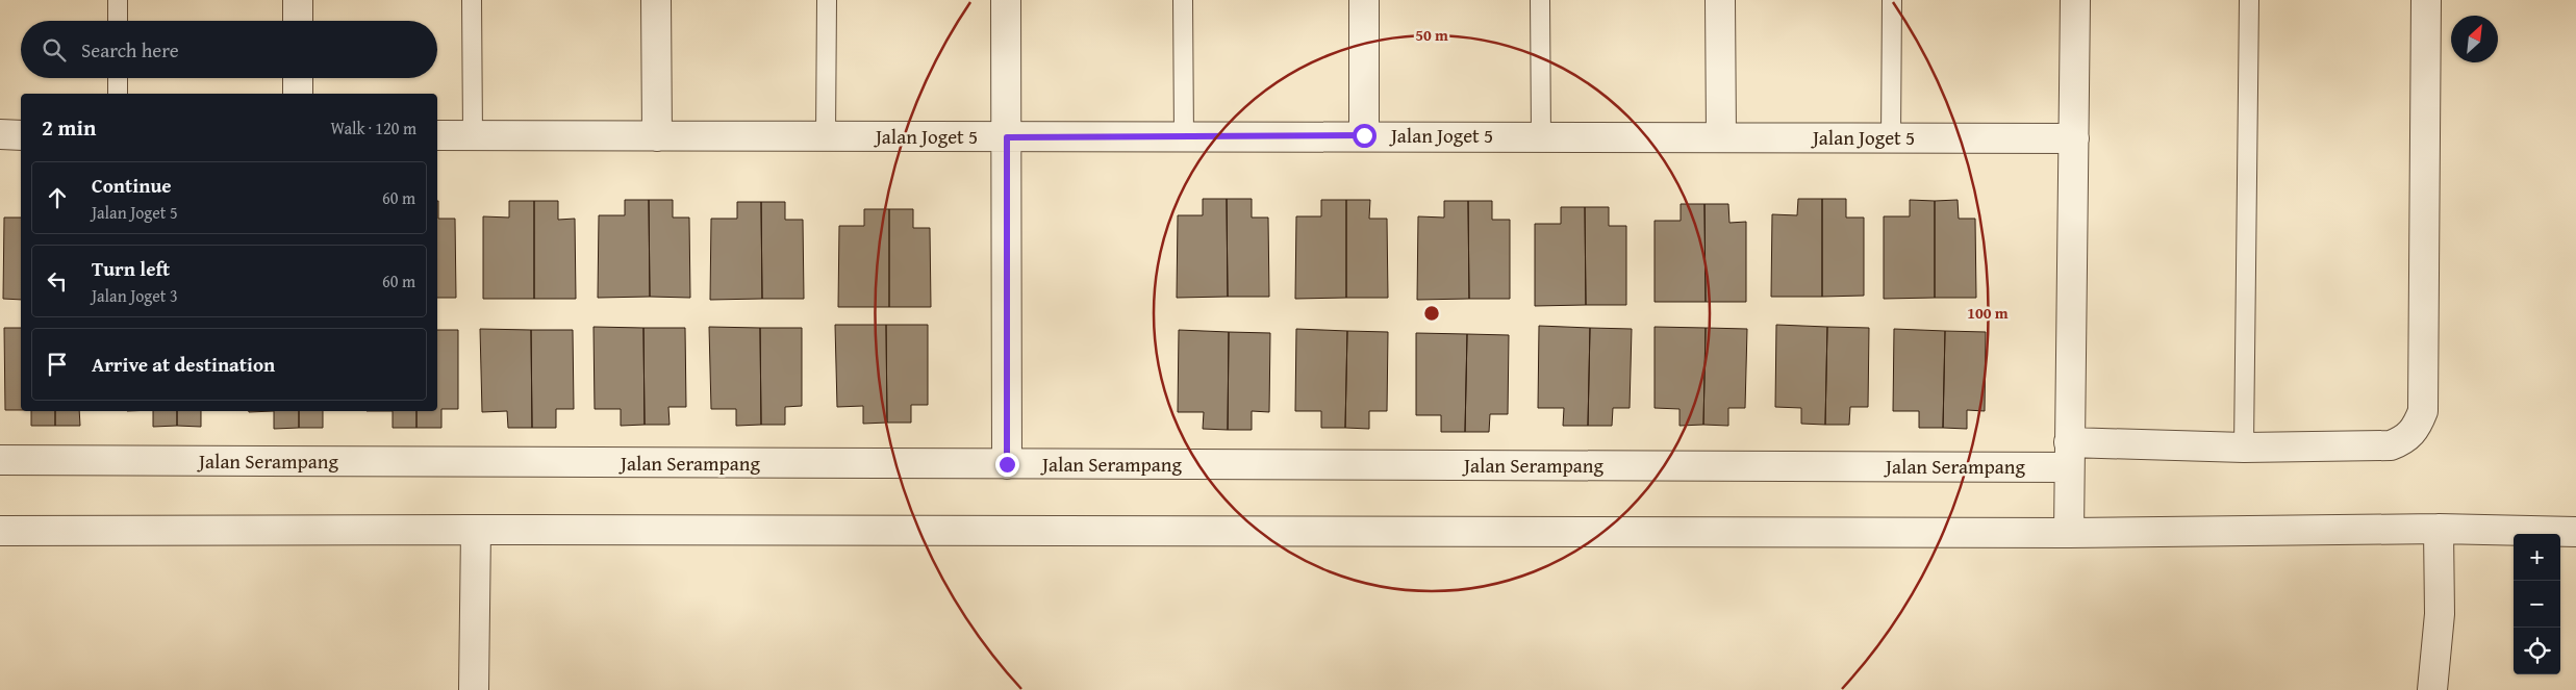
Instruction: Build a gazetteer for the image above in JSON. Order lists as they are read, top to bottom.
{
  "streets": {
    "street": ["Jalan Joget 5", "Jalan Serampang"]
  },
  "north": "top right",
  "page": {
    "search": "Search here",
    "heading": ["2 min", "Walk · 120 m"],
    "list": [
      ["Continue", "Jalan Joget 5", "60 m"],
      ["Turn left", "Jalan Joget 3", "60 m"],
      "Arrive at destination"
    ],
    "map_buttons": ["+", "−"]
  },
  "rings": ["50 m", "100 m"]
}
